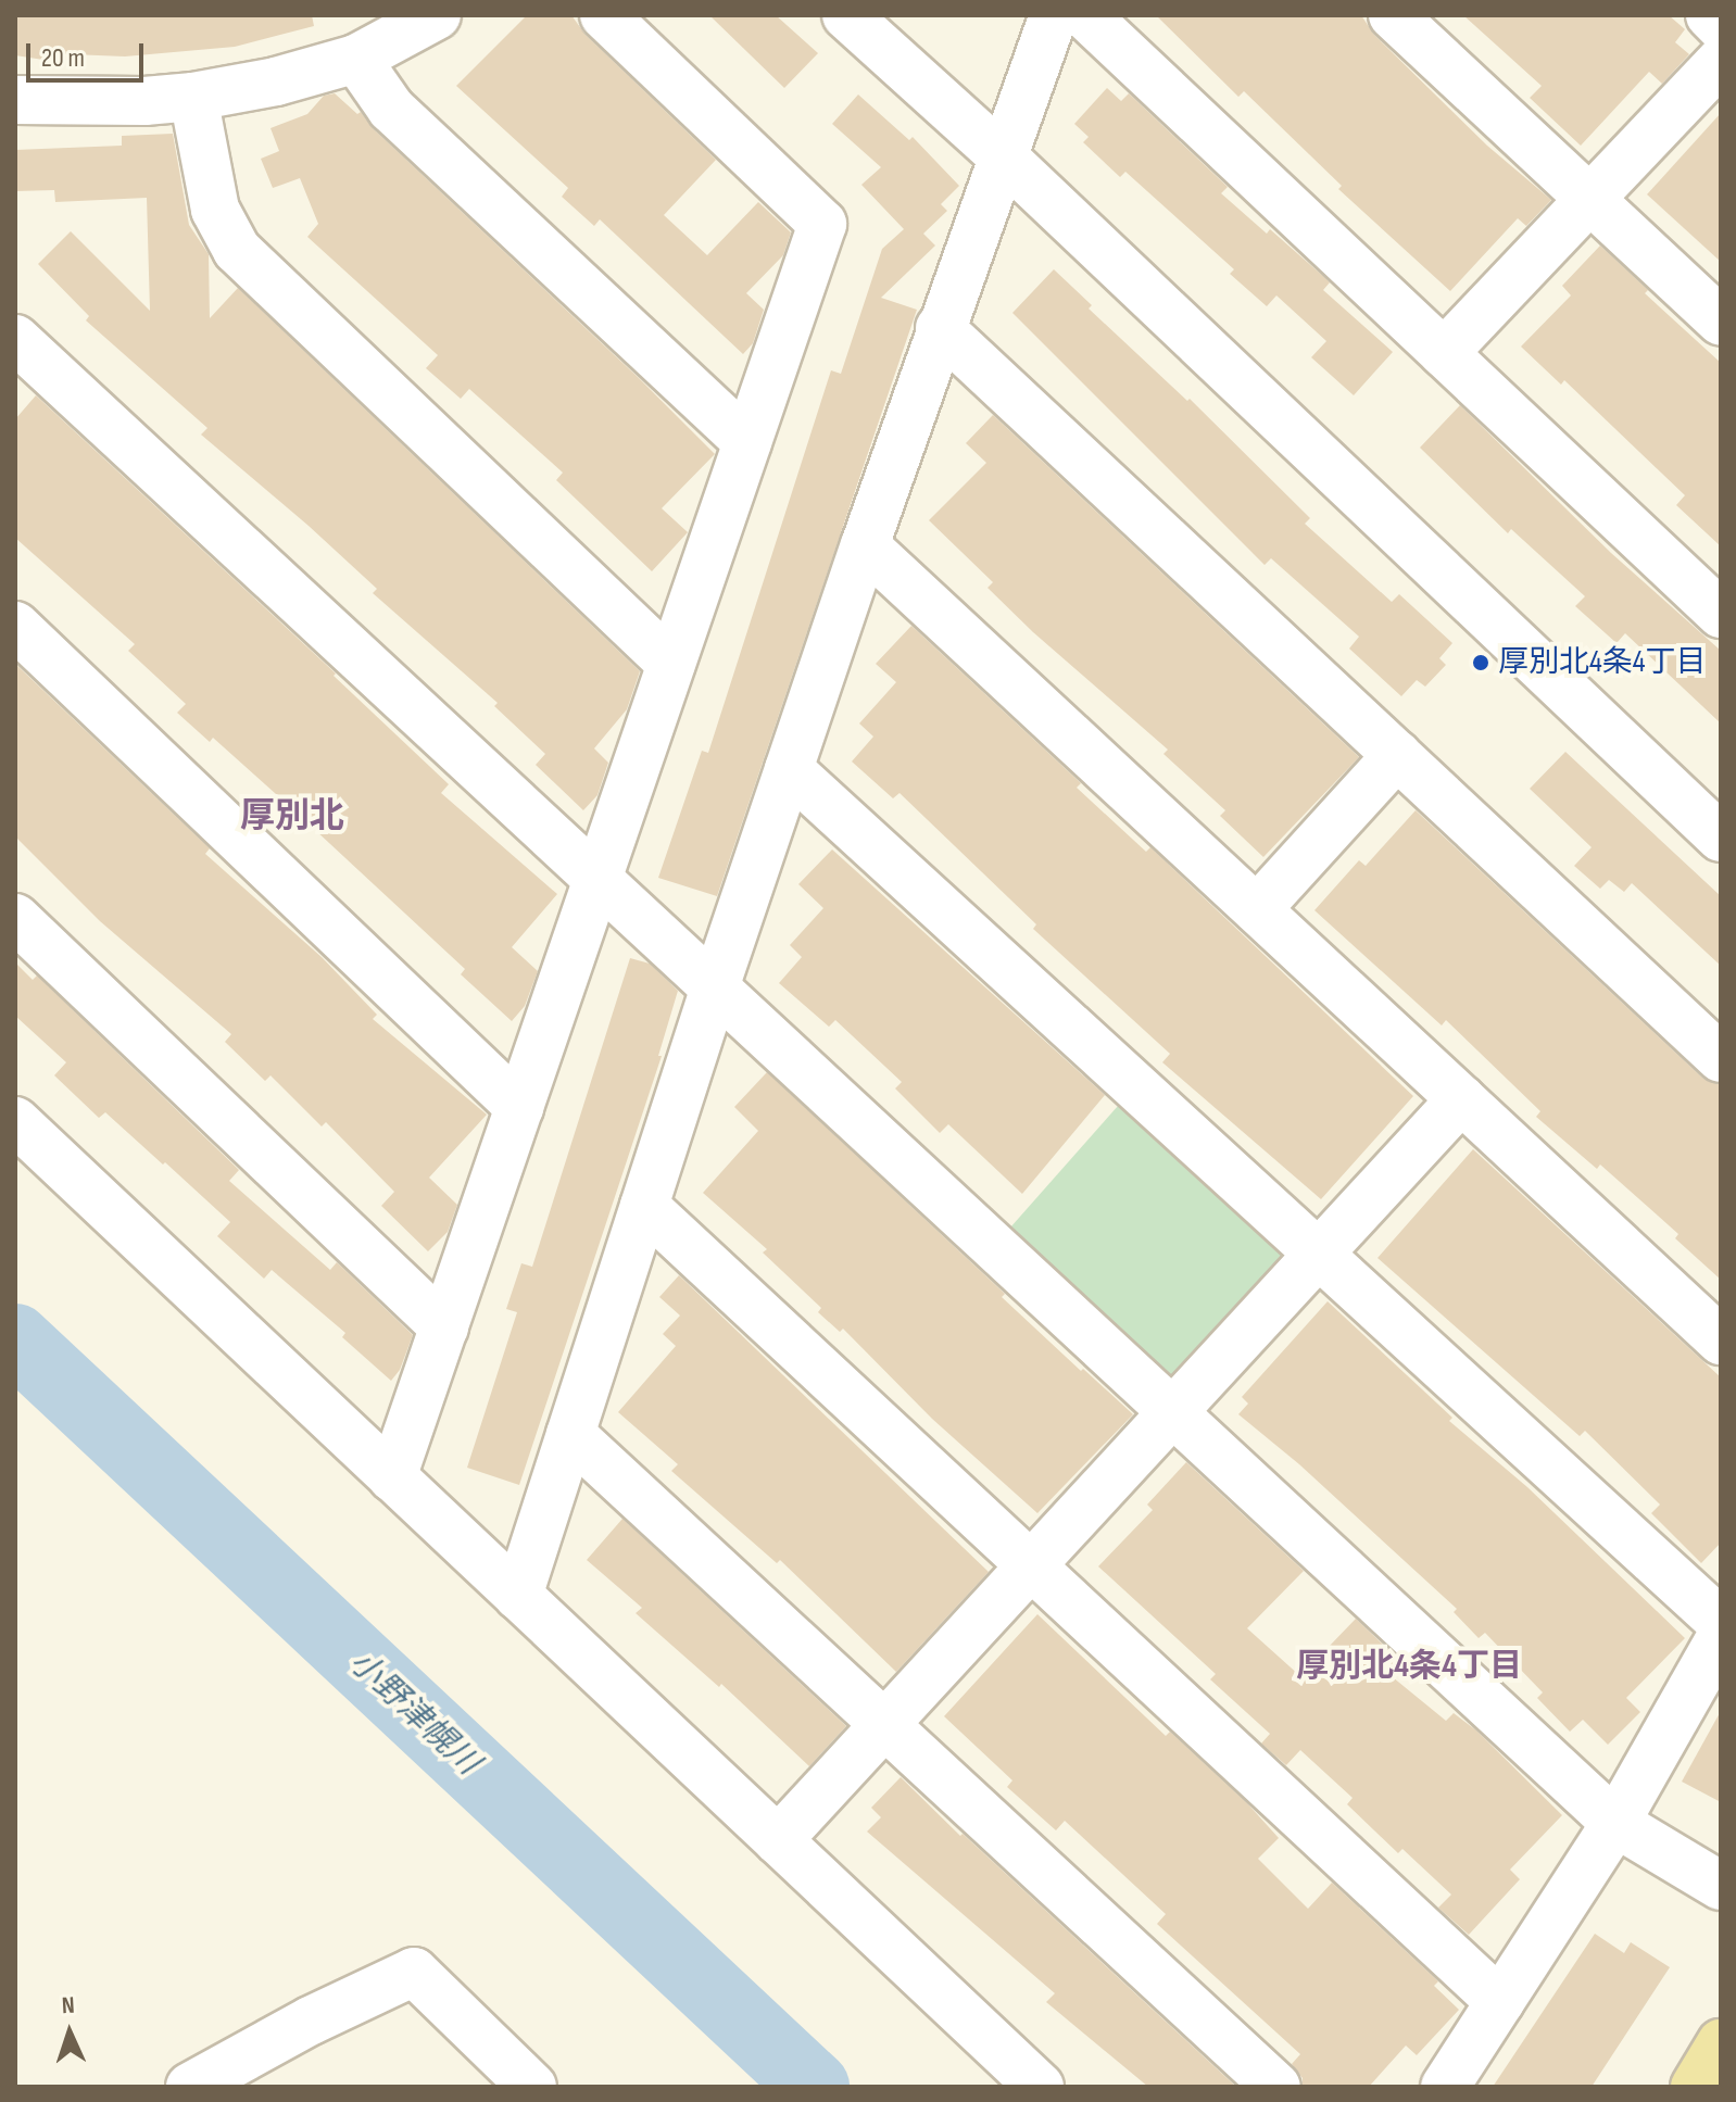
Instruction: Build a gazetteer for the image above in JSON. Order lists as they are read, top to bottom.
{
  "districts": ["厚別北", "厚別北4条4丁目"],
  "water": ["小野津幌川"],
  "places": ["厚別北4条4丁目"],
  "scale_bar": "20 m",
  "north": "top"
}
